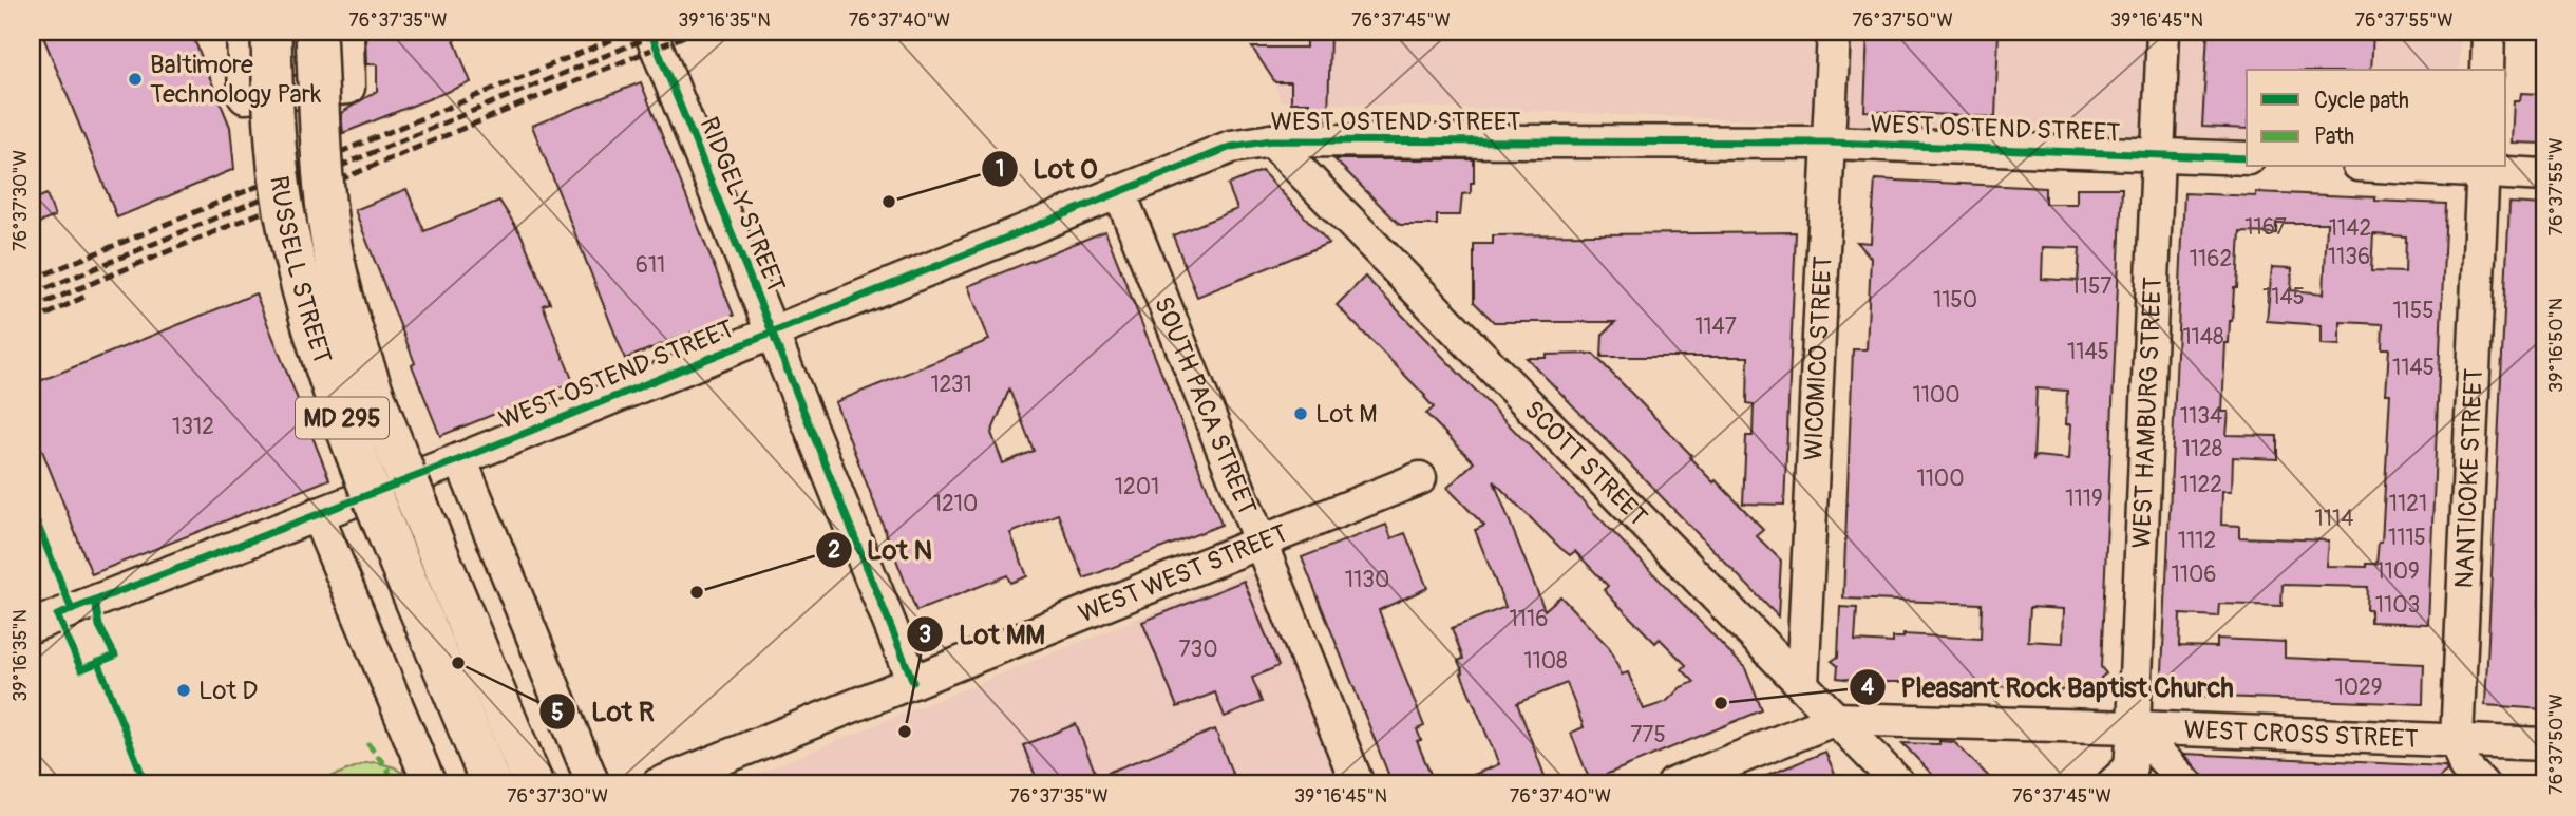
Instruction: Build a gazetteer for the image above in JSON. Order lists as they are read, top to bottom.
{
  "streets": {
    "main road": ["RUSSELL STREET", "MD 295"],
    "street": [
      "WEST OSTEND STREET",
      "RIDGELY STREET",
      "WICOMICO STREET",
      "SOUTH PACA STREET",
      "WEST HAMBURG STREET",
      "SCOTT STREET",
      "NANTICOKE STREET",
      "WEST WEST STREET",
      "WEST CROSS STREET"
    ]
  },
  "crossings": [
    ["WEST OSTEND STREET", "RIDGELY STREET"],
    ["WEST OSTEND STREET", "WICOMICO STREET"],
    ["WEST OSTEND STREET", "SOUTH PACA STREET"],
    ["WEST OSTEND STREET", "WEST HAMBURG STREET"],
    ["WEST OSTEND STREET", "SCOTT STREET"],
    ["RIDGELY STREET", "WEST WEST STREET"],
    ["WICOMICO STREET", "SCOTT STREET"],
    ["SOUTH PACA STREET", "WEST WEST STREET"],
    ["WEST HAMBURG STREET", "WEST CROSS STREET"],
    ["SCOTT STREET", "WEST CROSS STREET"],
    ["NANTICOKE STREET", "WEST CROSS STREET"]
  ],
  "places": [
    "Baltimore Technology Park",
    "Lot O",
    "Lot M",
    "Lot N",
    "Lot R",
    "Lot D",
    "Pleasant Rock Baptist Church",
    "Lot MM"
  ],
  "house_numbers": [
    "1167",
    "1142",
    "1136",
    "1162",
    "611",
    "1157",
    "1145",
    "1150",
    "1155",
    "1147",
    "1148",
    "1145",
    "1145",
    "1231",
    "1100",
    "1134",
    "1312",
    "1128",
    "1100",
    "1122",
    "1201",
    "1119",
    "1210",
    "1121",
    "1114",
    "1115",
    "1112",
    "1109",
    "1106",
    "1130",
    "1103",
    "1116",
    "730",
    "1108",
    "1029",
    "775"
  ],
  "legend": ["Cycle path", "Path"],
  "coordinates": [
    "76°37'35\"W",
    "39°16'35\"N",
    "76°37'40\"W",
    "76°37'45\"W",
    "76°37'50\"W",
    "39°16'45\"N",
    "76°37'55\"W",
    "76°37'30\"W",
    "39°16'50\"N"
  ]
}
